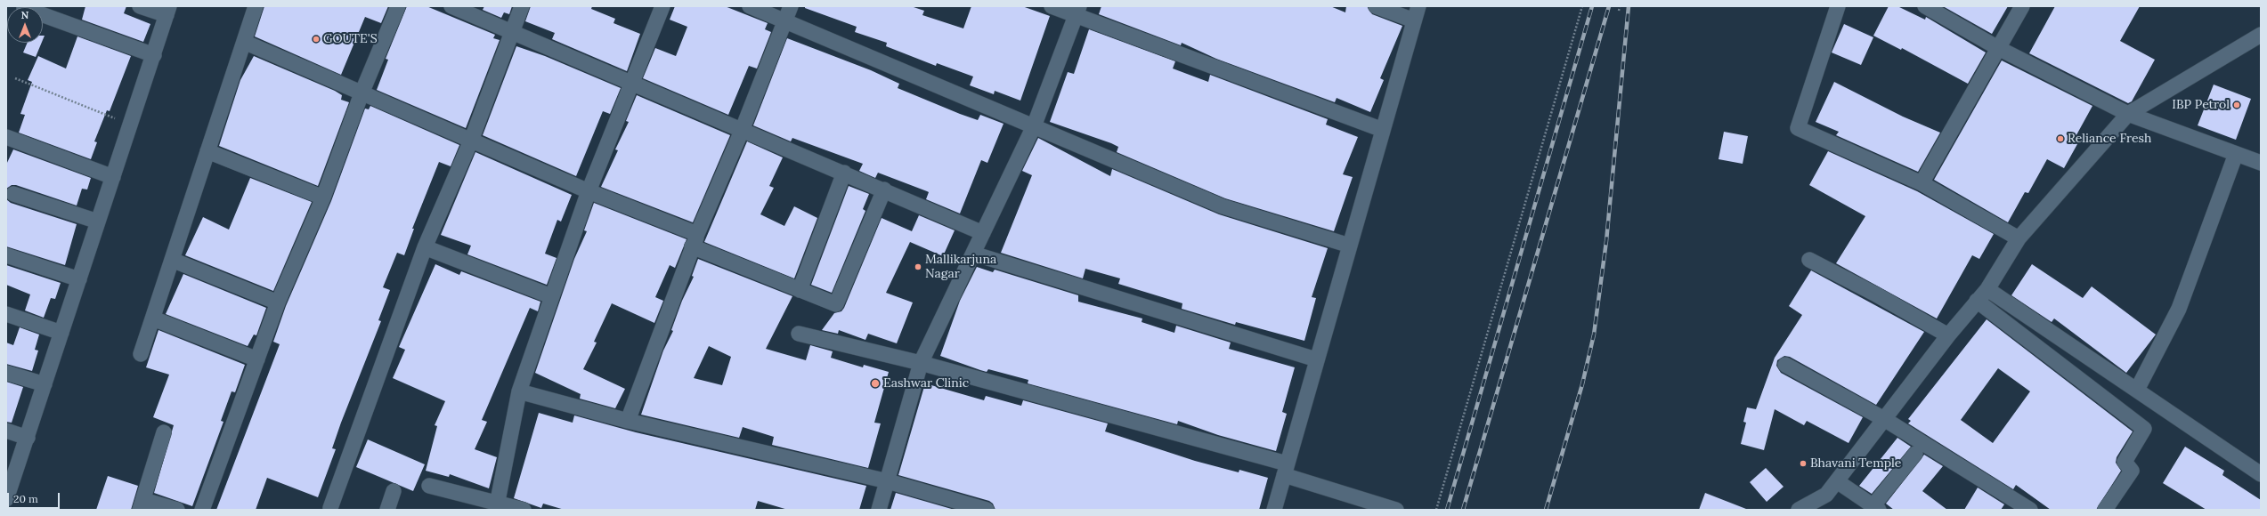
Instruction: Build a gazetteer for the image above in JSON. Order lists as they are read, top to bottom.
{
  "places": [
    "GOUTE'S",
    "IBP Petrol",
    "Reliance Fresh",
    "Mallikarjuna Nagar",
    "Eashwar Clinic",
    "Bhavani Temple"
  ],
  "scale_bar": "20 m",
  "north": "top"
}
